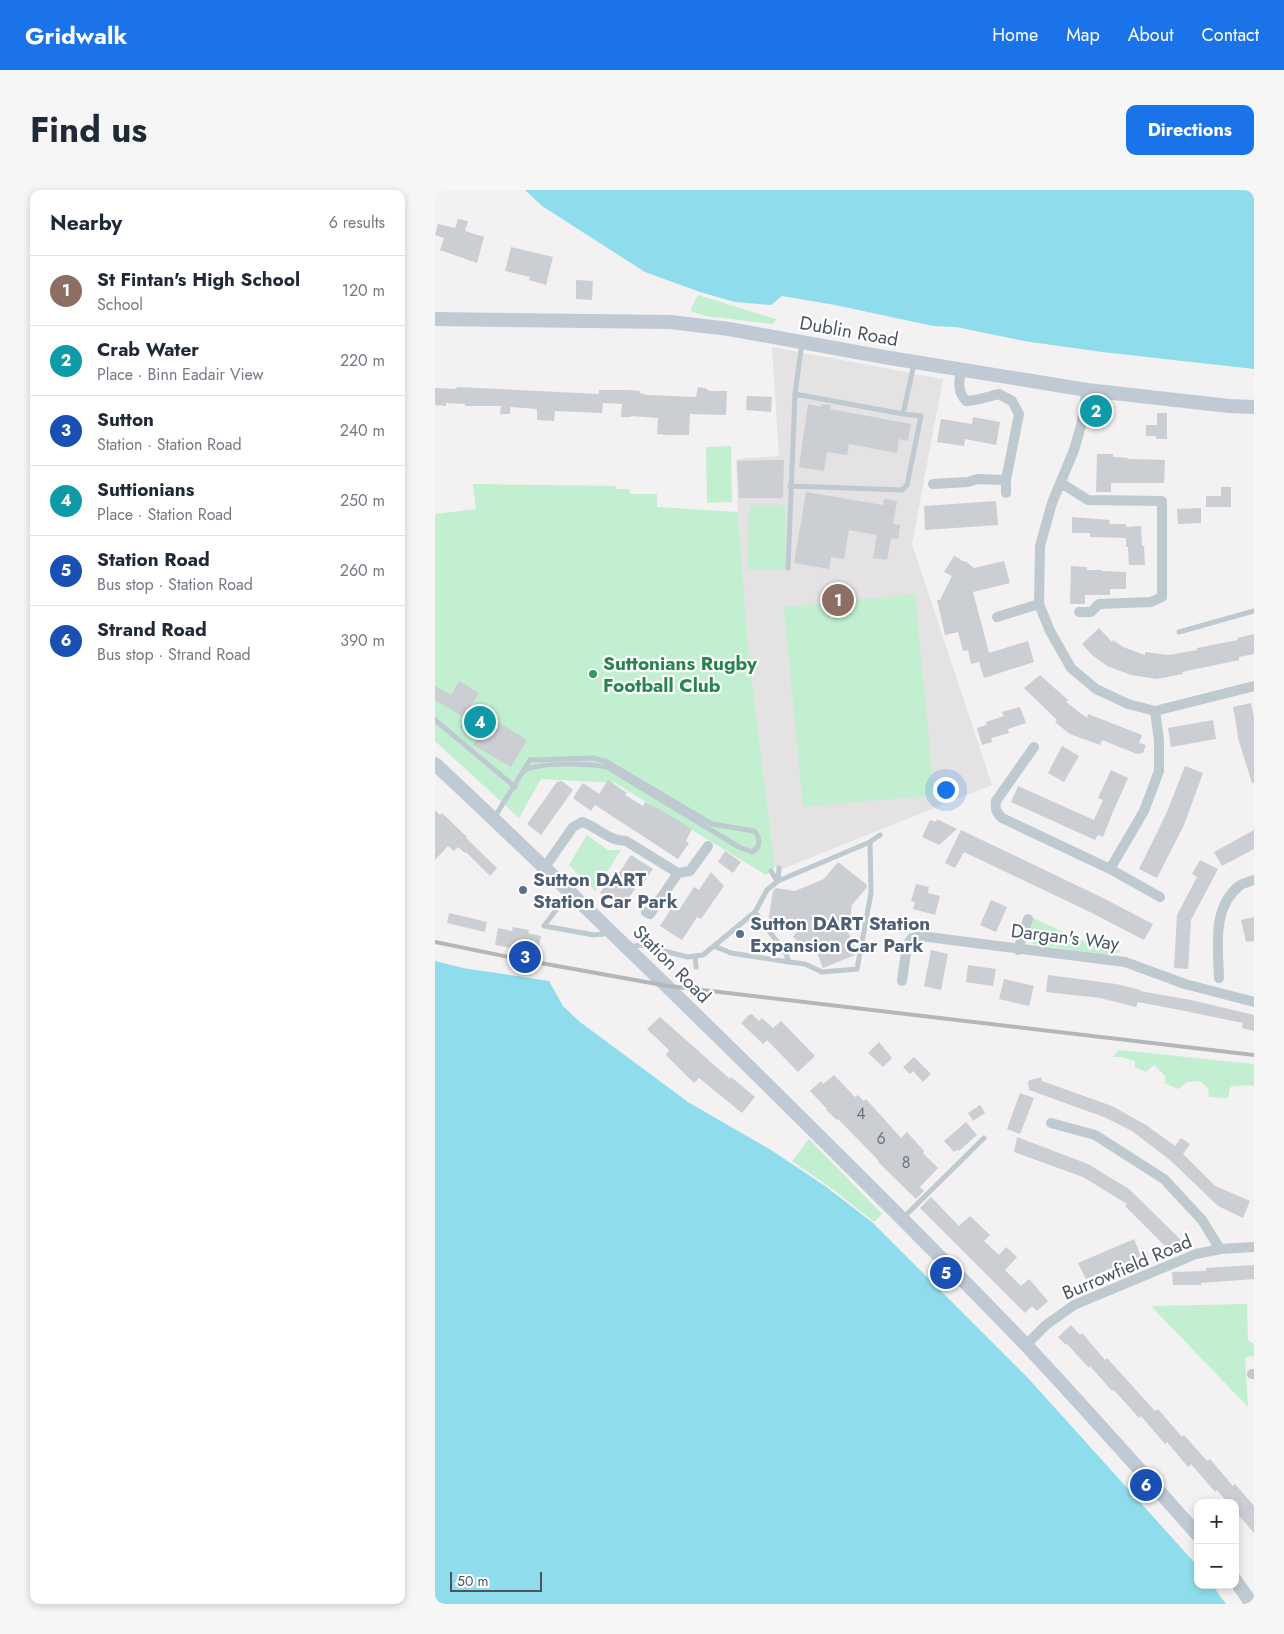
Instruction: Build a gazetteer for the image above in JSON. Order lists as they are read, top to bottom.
{
  "streets": {
    "main road": ["Dublin Road", "Station Road"],
    "street": ["Dargan's Way", "Burrowfield Road"]
  },
  "crossings": [
    ["Station Road", "Burrowfield Road"]
  ],
  "places": ["Suttonians Rugby Football Club", "Sutton DART Station Car Park", "Sutton DART Station Expansion Car Park"],
  "house_numbers": ["4", "6", "8"],
  "scale_bar": "50 m",
  "page": {
    "header": "Gridwalk",
    "nav": [
      "Home",
      "Map",
      "About",
      "Contact"
    ],
    "title": "Find us",
    "buttons": "Directions",
    "heading": ["Nearby", "6 results"],
    "list": [
      {
        "mark": "1",
        "name": "St Fintan's High School",
        "note": "School",
        "value": "120 m"
      },
      {
        "mark": "2",
        "name": "Crab Water",
        "note": "Place · Binn Eadair View",
        "value": "220 m"
      },
      {
        "mark": "3",
        "name": "Sutton",
        "note": "Station · Station Road",
        "value": "240 m"
      },
      {
        "mark": "4",
        "name": "Suttionians",
        "note": "Place · Station Road",
        "value": "250 m"
      },
      {
        "mark": "5",
        "name": "Station Road",
        "note": "Bus stop · Station Road",
        "value": "260 m"
      },
      {
        "mark": "6",
        "name": "Strand Road",
        "note": "Bus stop · Strand Road",
        "value": "390 m"
      }
    ],
    "pins": [
      "2",
      "1",
      "4",
      "3",
      "5",
      "6"
    ],
    "map_buttons": ["+", "−"],
    "scale": "50 m"
  }
}
